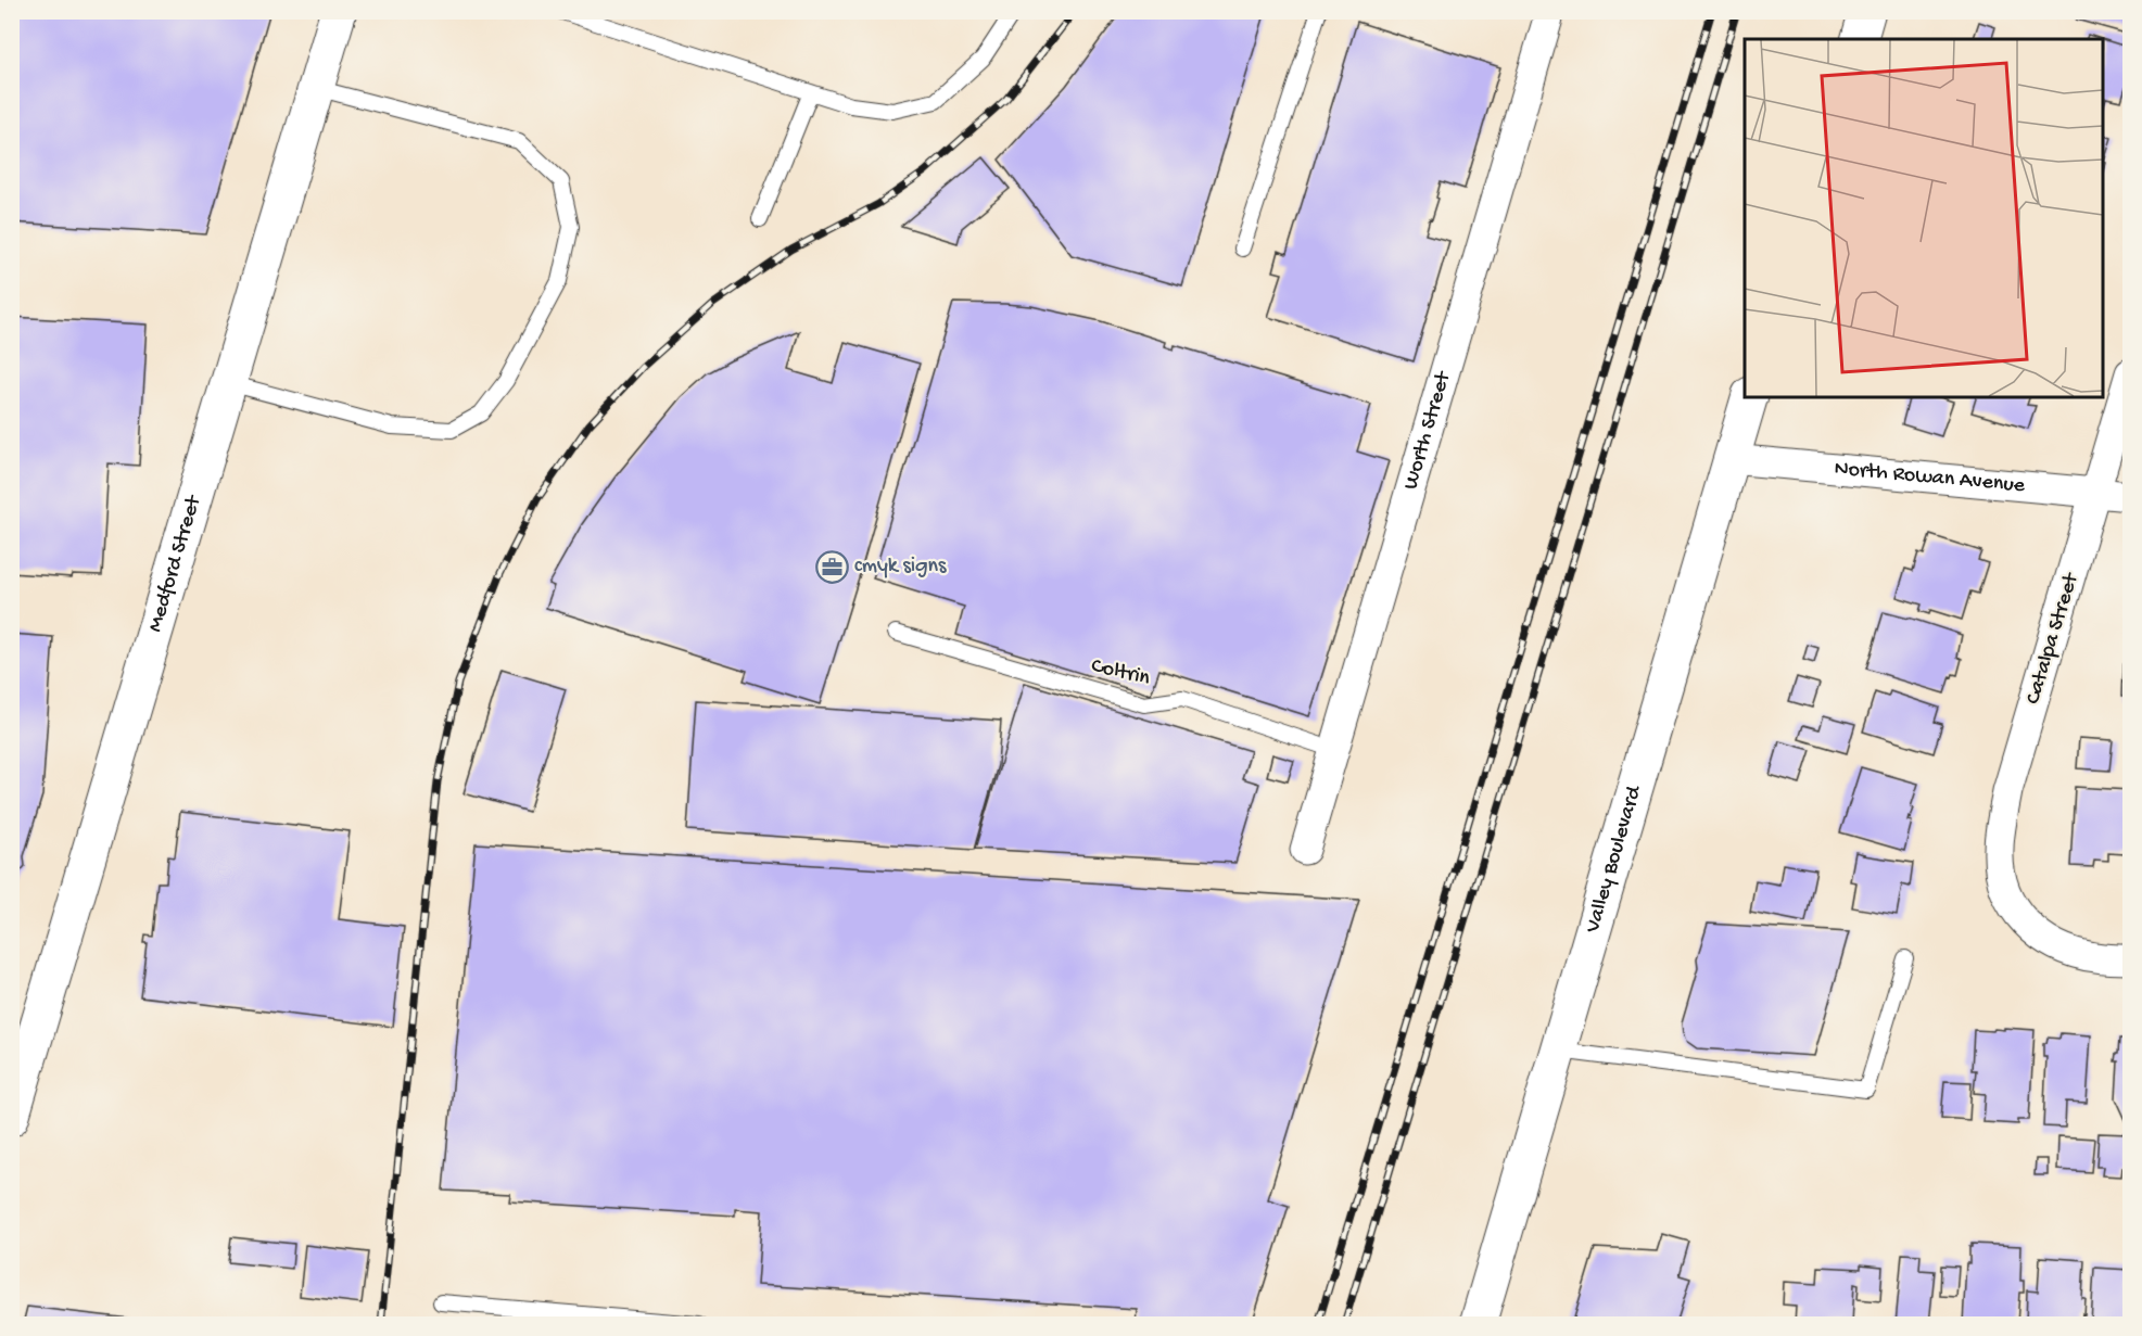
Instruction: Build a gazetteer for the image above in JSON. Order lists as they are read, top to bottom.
{
  "streets": {
    "main road": ["Medford Street", "Valley Boulevard"],
    "street": ["Worth Street", "North Rowan Avenue", "Catalpa Street"],
    "lane": ["Coltrin"]
  },
  "crossings": [
    ["Worth Street", "Coltrin"],
    ["North Rowan Avenue", "Catalpa Street"],
    ["North Rowan Avenue", "Valley Boulevard"]
  ],
  "places": {
    "office": ["cmyk signs"]
  }
}
